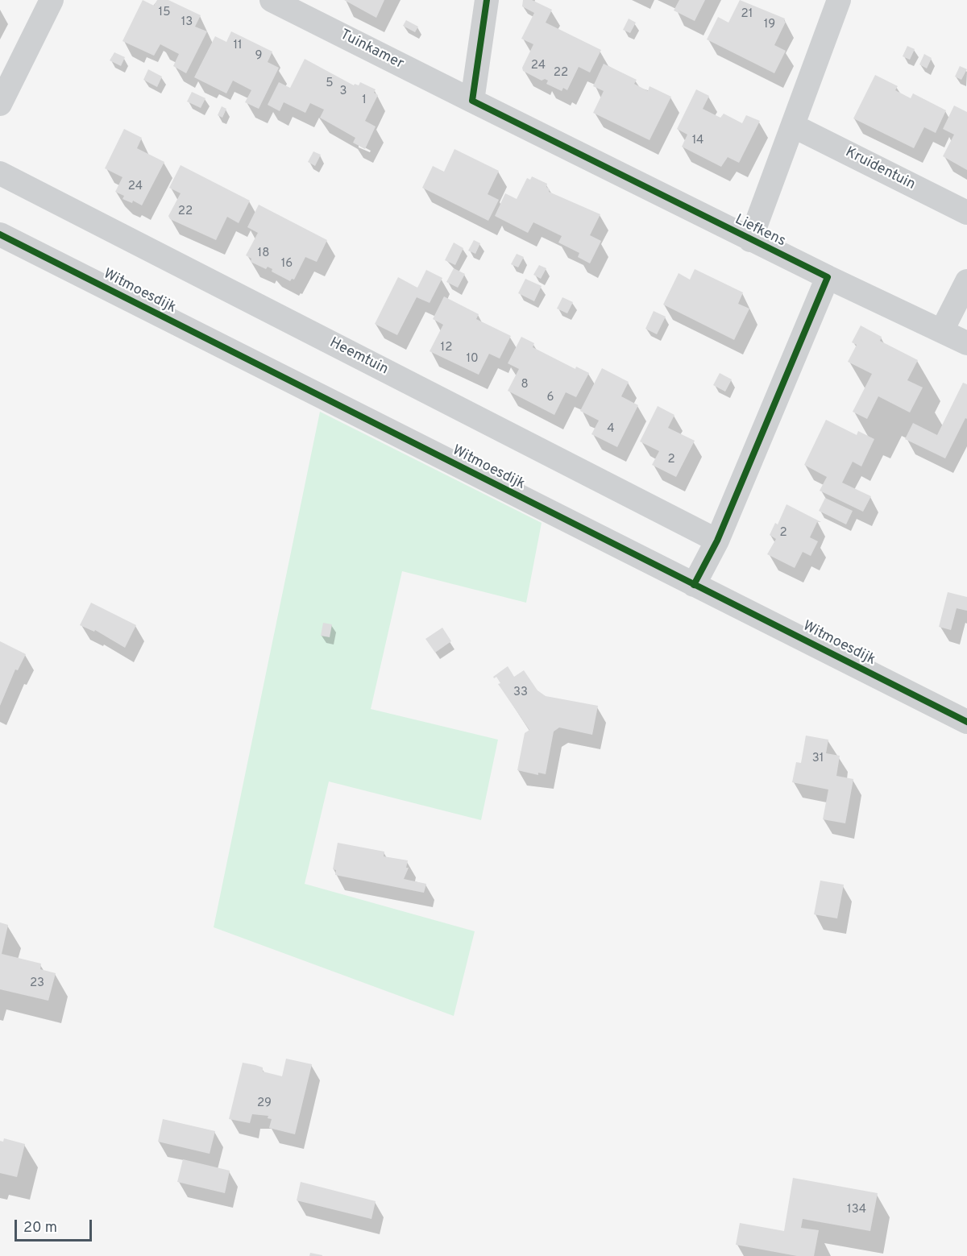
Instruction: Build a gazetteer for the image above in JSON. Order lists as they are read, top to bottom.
{
  "streets": {
    "street": [
      "Tuinkamer",
      "Kruidentuin",
      "Liefkens",
      "Witmoesdijk",
      "Heemtuin"
    ]
  },
  "crossings": [
    ["Tuinkamer", "Liefkens"]
  ],
  "house_numbers": [
    "15",
    "21",
    "13",
    "19",
    "11",
    "9",
    "24",
    "22",
    "5",
    "3",
    "1",
    "14",
    "24",
    "22",
    "18",
    "16",
    "12",
    "10",
    "8",
    "6",
    "4",
    "2",
    "2",
    "33",
    "31",
    "23",
    "29",
    "134"
  ],
  "scale_bar": "20 m"
}
